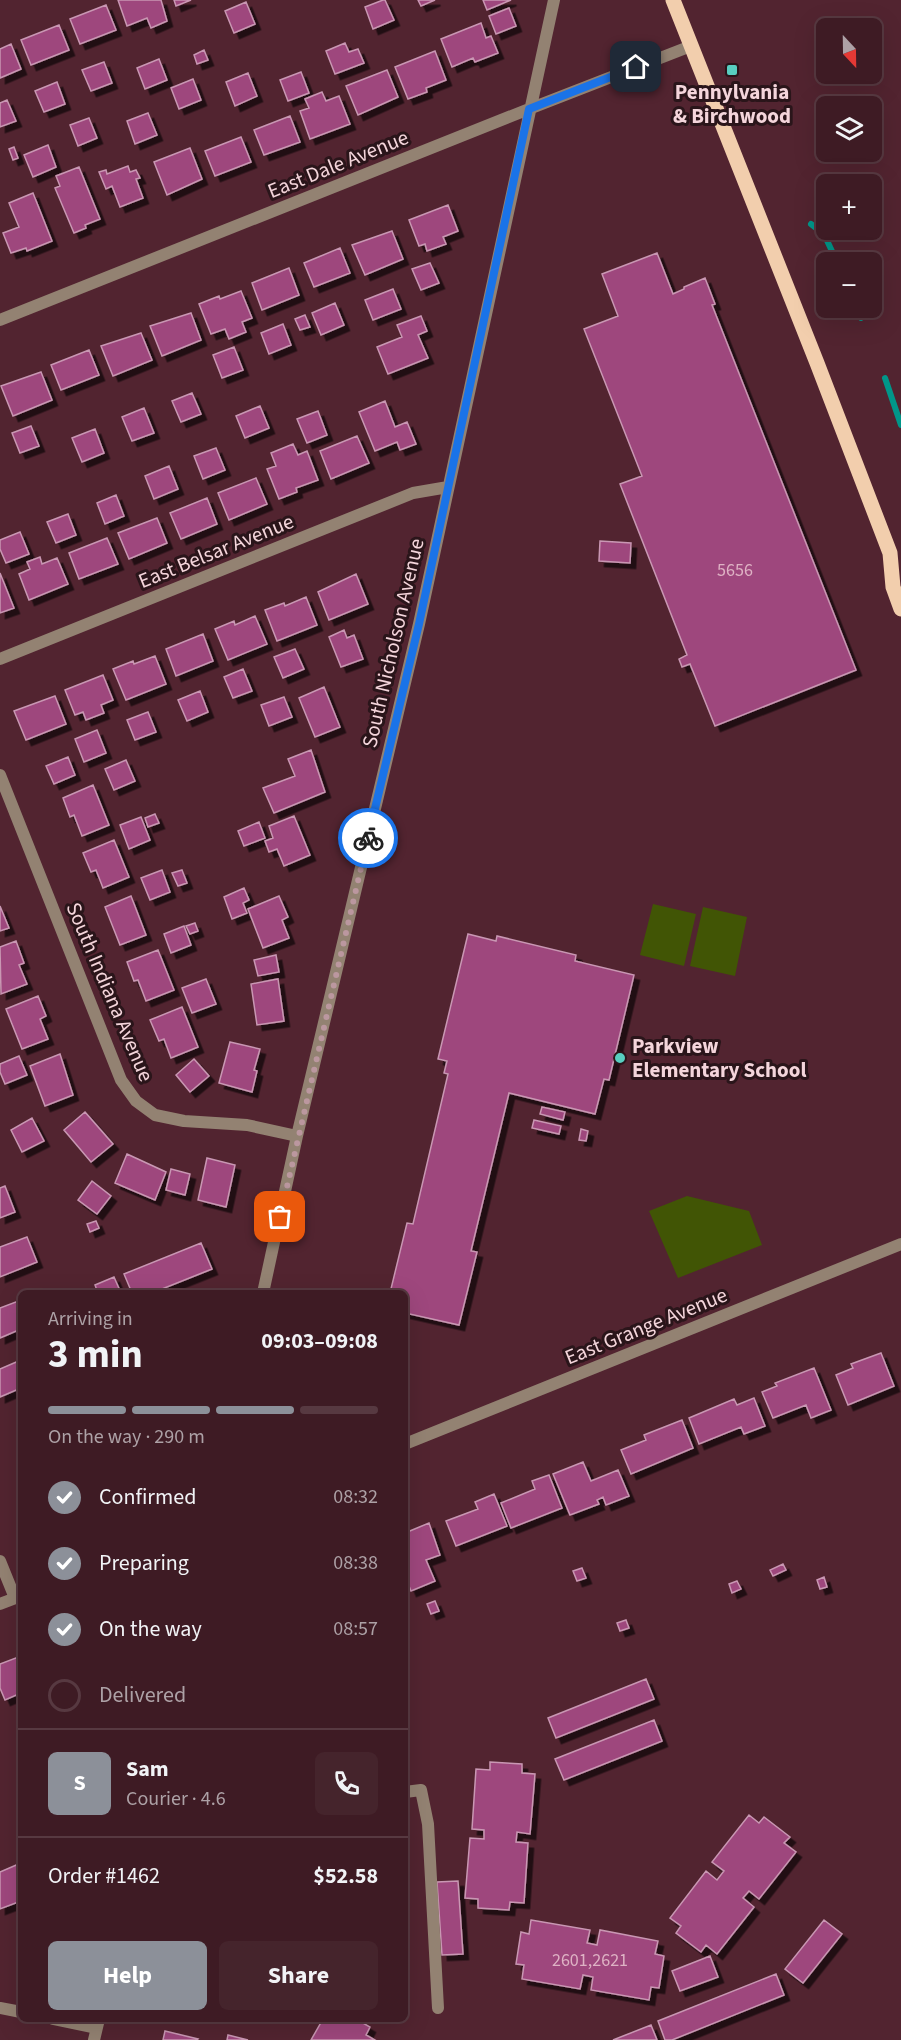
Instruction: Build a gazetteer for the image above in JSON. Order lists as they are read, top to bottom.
{
  "streets": {
    "street": [
      "East Dale Avenue",
      "East Belsar Avenue",
      "South Nicholson Avenue",
      "South Indiana Avenue",
      "East Grange Avenue"
    ]
  },
  "crossings": [
    ["East Dale Avenue", "South Nicholson Avenue"],
    ["East Belsar Avenue", "South Nicholson Avenue"],
    ["South Nicholson Avenue", "South Indiana Avenue"]
  ],
  "places": {
    "transit": ["Pennylvania & Birchwood"],
    "other": ["Parkview Elementary School"]
  },
  "house_numbers": ["5656", "2601,2621"],
  "north": "bottom",
  "page": {
    "map_buttons": ["+", "−"],
    "heading": ["3 min", "Arriving in", "09:03–09:08"],
    "panel": [
      "Sam",
      "Courier · 4.6",
      "Order #1462",
      "$52.58"
    ],
    "bar": "On the way · 290 m",
    "list": [
      ["Confirmed", "08:32"],
      ["Preparing", "08:38"],
      ["On the way", "08:57"],
      "Delivered"
    ],
    "round": "S",
    "buttons": ["Help", "Share"]
  }
}
